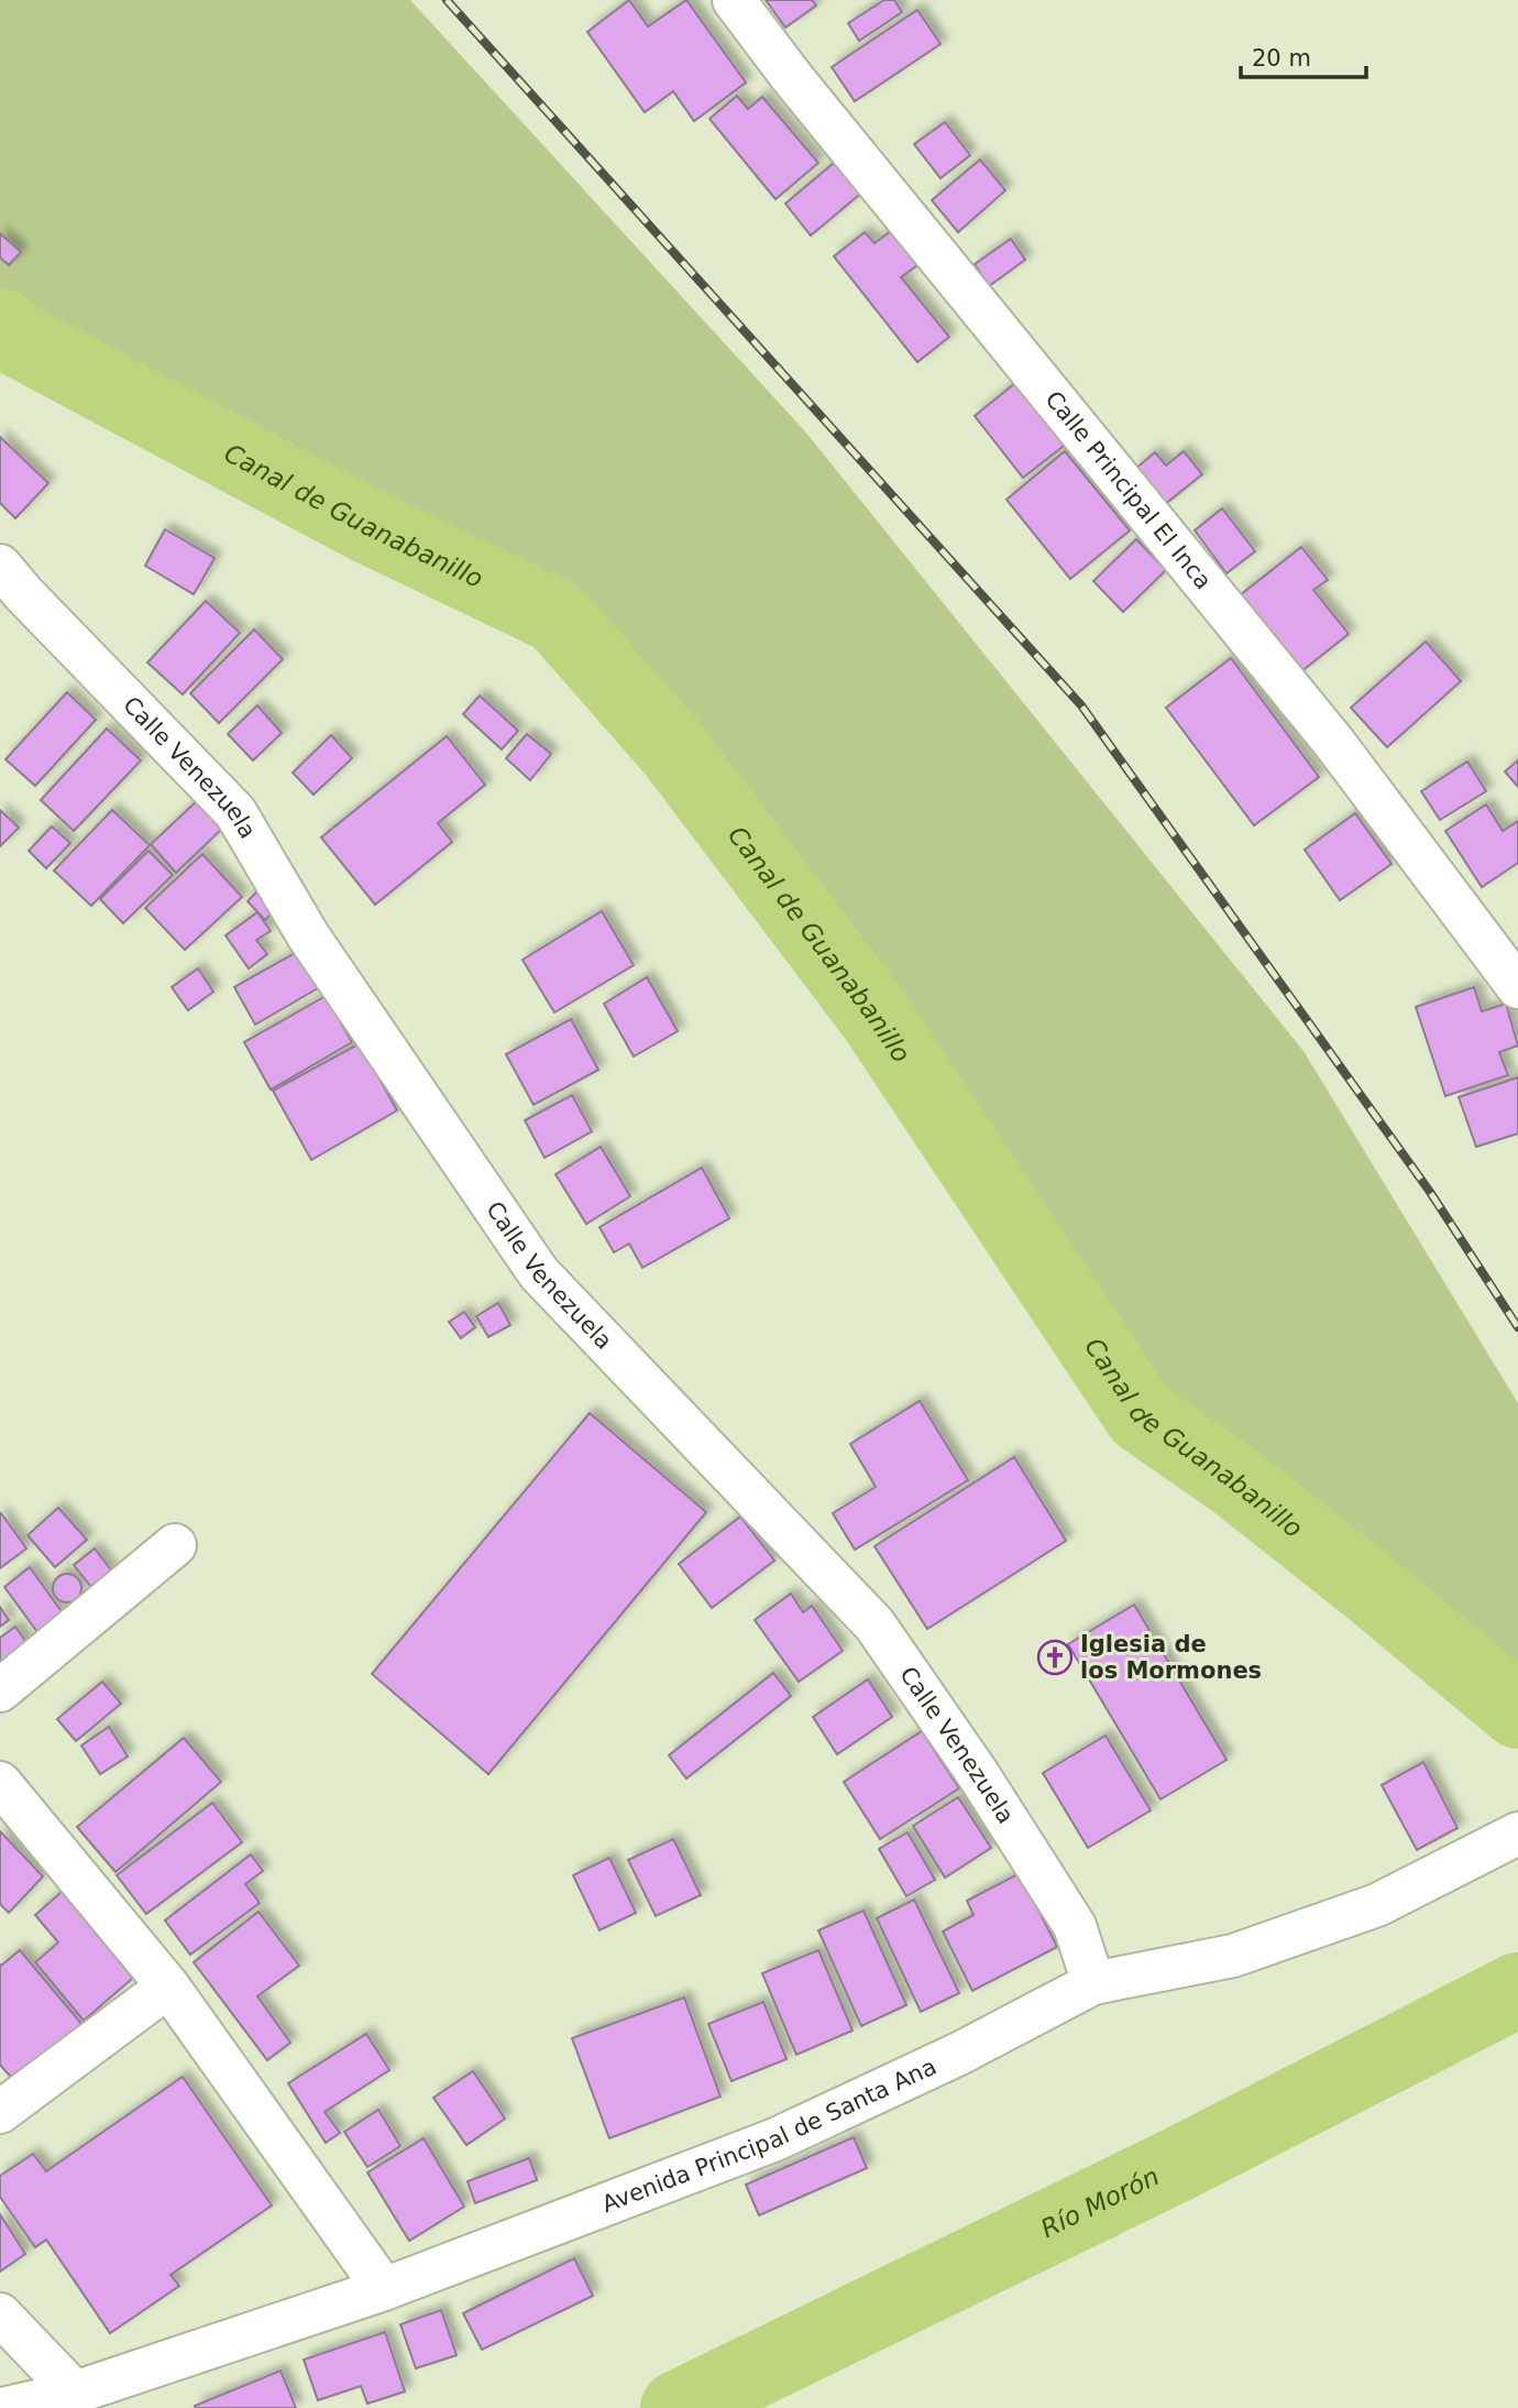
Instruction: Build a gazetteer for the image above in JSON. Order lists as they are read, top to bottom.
{
  "streets": {
    "street": ["Calle Principal El Inca", "Calle Venezuela", "Avenida Principal de Santa Ana"]
  },
  "crossings": [
    ["Calle Venezuela", "Avenida Principal de Santa Ana"]
  ],
  "water": ["Canal de Guanabanillo", "Río Morón"],
  "places": {
    "church": ["Iglesia de los Mormones"]
  },
  "scale_bar": "20 m"
}
